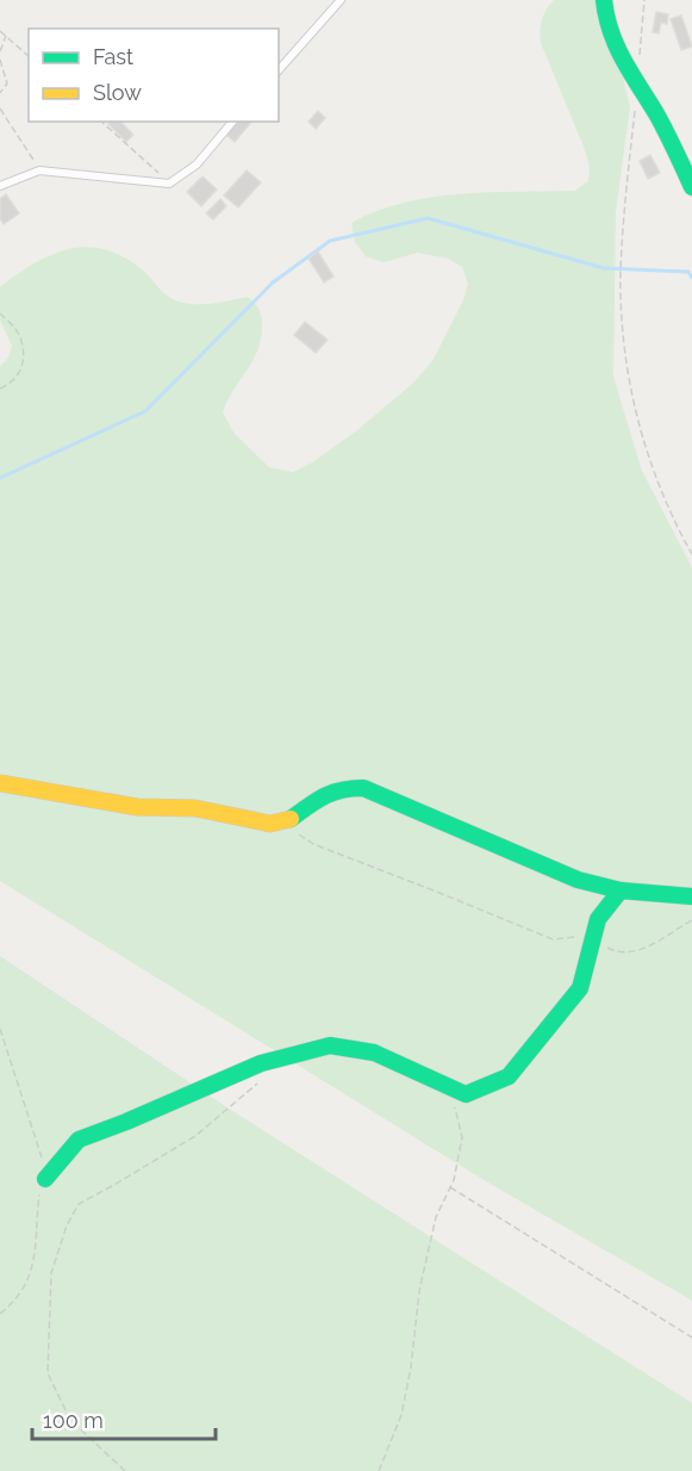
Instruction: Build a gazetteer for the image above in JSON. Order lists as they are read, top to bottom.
{
  "legend": ["Fast", "Slow"],
  "scale_bar": "100 m"
}
